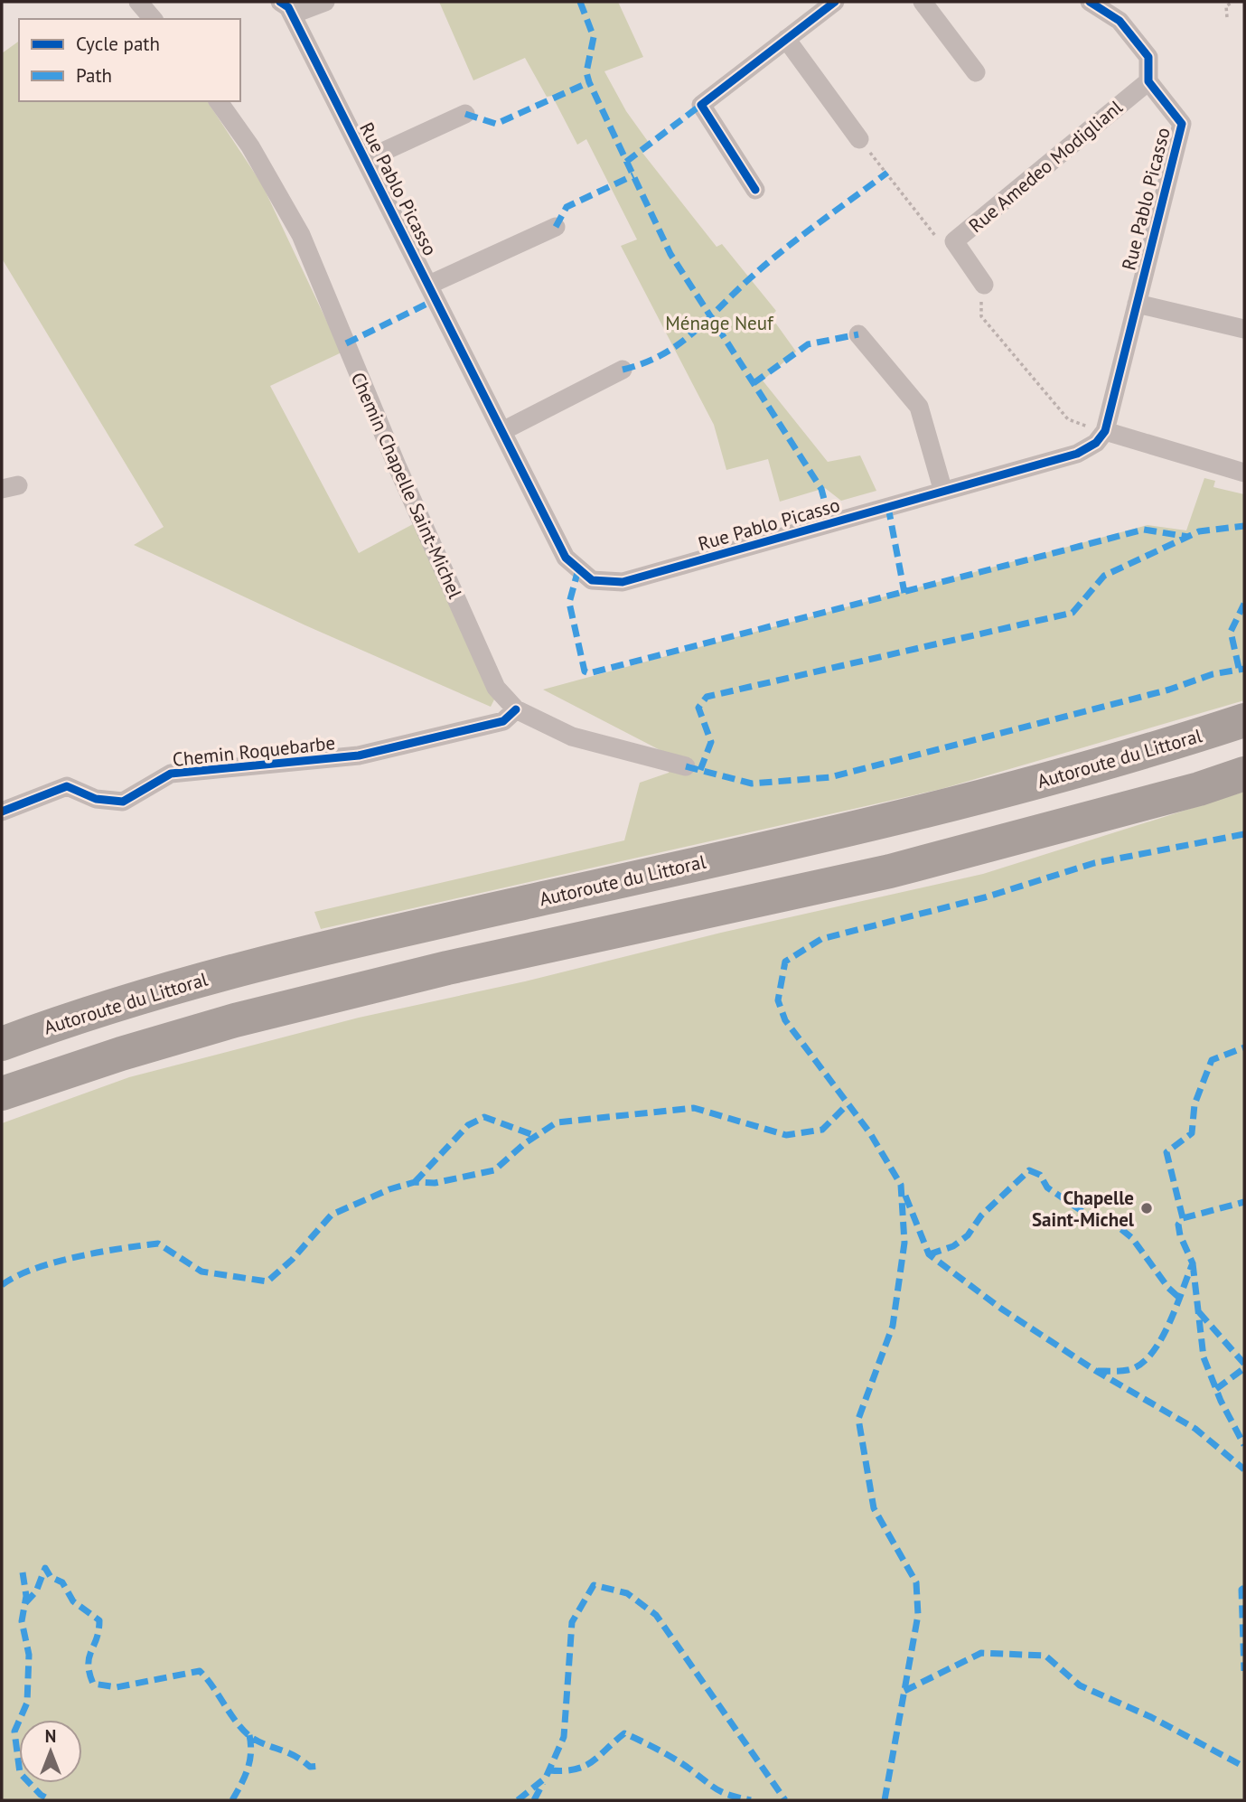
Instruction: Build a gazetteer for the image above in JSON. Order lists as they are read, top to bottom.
{
  "streets": {
    "highway": ["Autoroute du Littoral"],
    "street": [
      "Rue Amedeo Modiglianl",
      "Rue Pablo Picasso",
      "Chemin Chapelle Saint-Michel",
      "Chemin Roquebarbe"
    ]
  },
  "crossings": [
    ["Rue Amedeo Modiglianl", "Rue Pablo Picasso"],
    ["Chemin Chapelle Saint-Michel", "Chemin Roquebarbe"]
  ],
  "parks": ["Ménage Neuf"],
  "places": ["Chapelle Saint-Michel"],
  "legend": ["Cycle path", "Path"],
  "north": "top"
}
